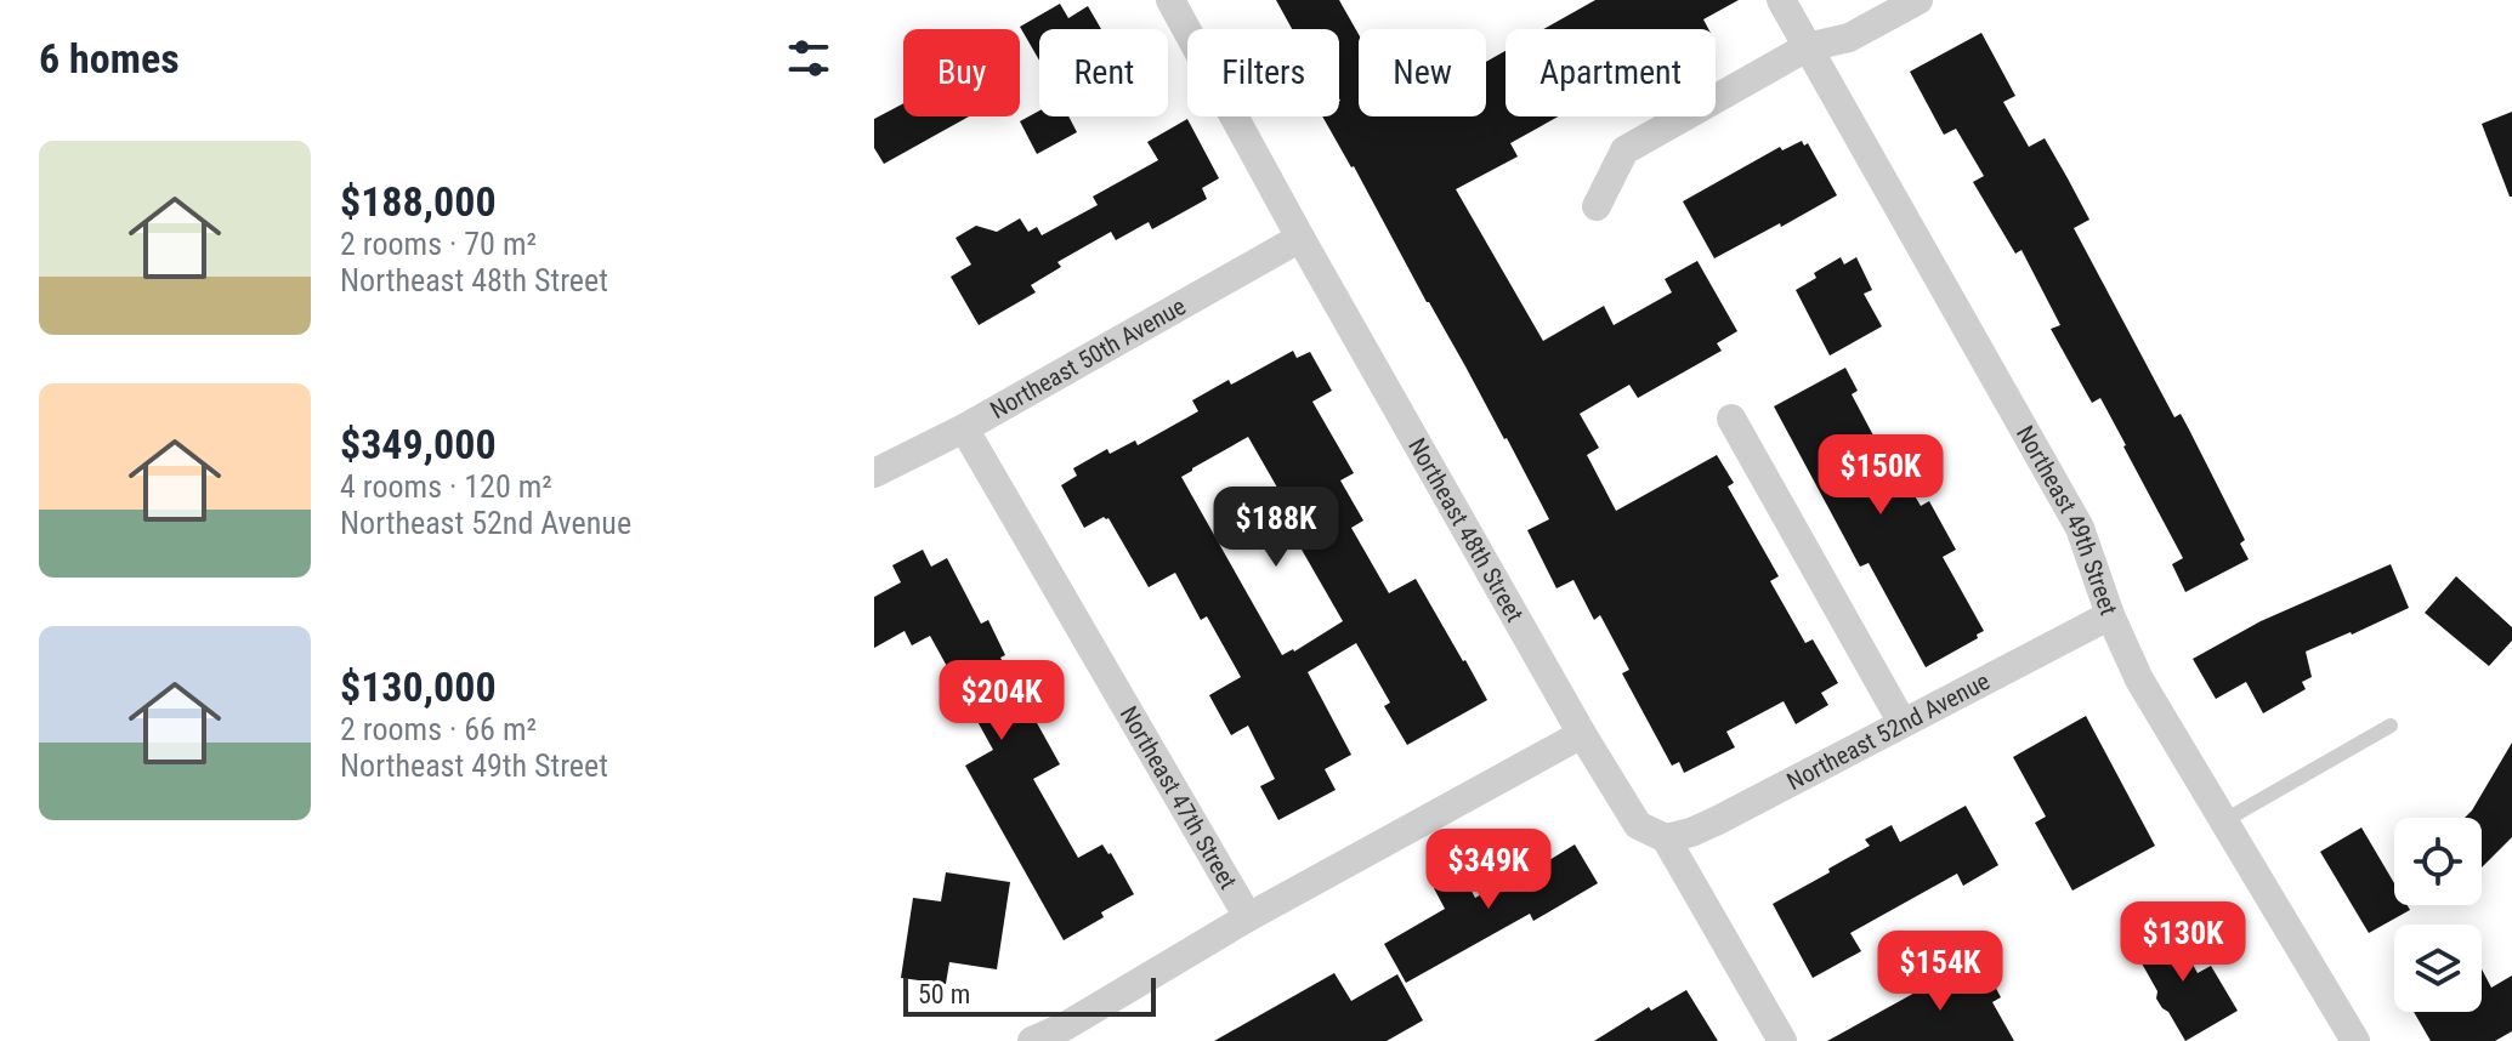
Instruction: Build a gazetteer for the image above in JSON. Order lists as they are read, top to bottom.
{
  "streets": {
    "street": [
      "Northeast 50th Avenue",
      "Northeast 49th Street",
      "Northeast 48th Street",
      "Northeast 52nd Avenue",
      "Northeast 47th Street"
    ]
  },
  "crossings": [
    ["Northeast 50th Avenue", "Northeast 48th Street"],
    ["Northeast 50th Avenue", "Northeast 47th Street"],
    ["Northeast 49th Street", "Northeast 52nd Avenue"],
    ["Northeast 48th Street", "Northeast 52nd Avenue"]
  ],
  "scale_bar": "50 m",
  "page": {
    "heading": "6 homes",
    "chip": [
      "Buy",
      "Rent",
      "Filters",
      "New",
      "Apartment"
    ],
    "list": [
      {
        "name": "$188,000",
        "note": "2 rooms · 70 m² · Northeast 48th Street"
      },
      {
        "name": "$349,000",
        "note": "4 rooms · 120 m² · Northeast 52nd Avenue"
      },
      {
        "name": "$130,000",
        "note": "2 rooms · 66 m² · Northeast 49th Street"
      }
    ],
    "price": [
      "$150K",
      "$188K",
      "$204K",
      "$349K",
      "$130K",
      "$154K"
    ],
    "scale": "50 m"
  }
}
